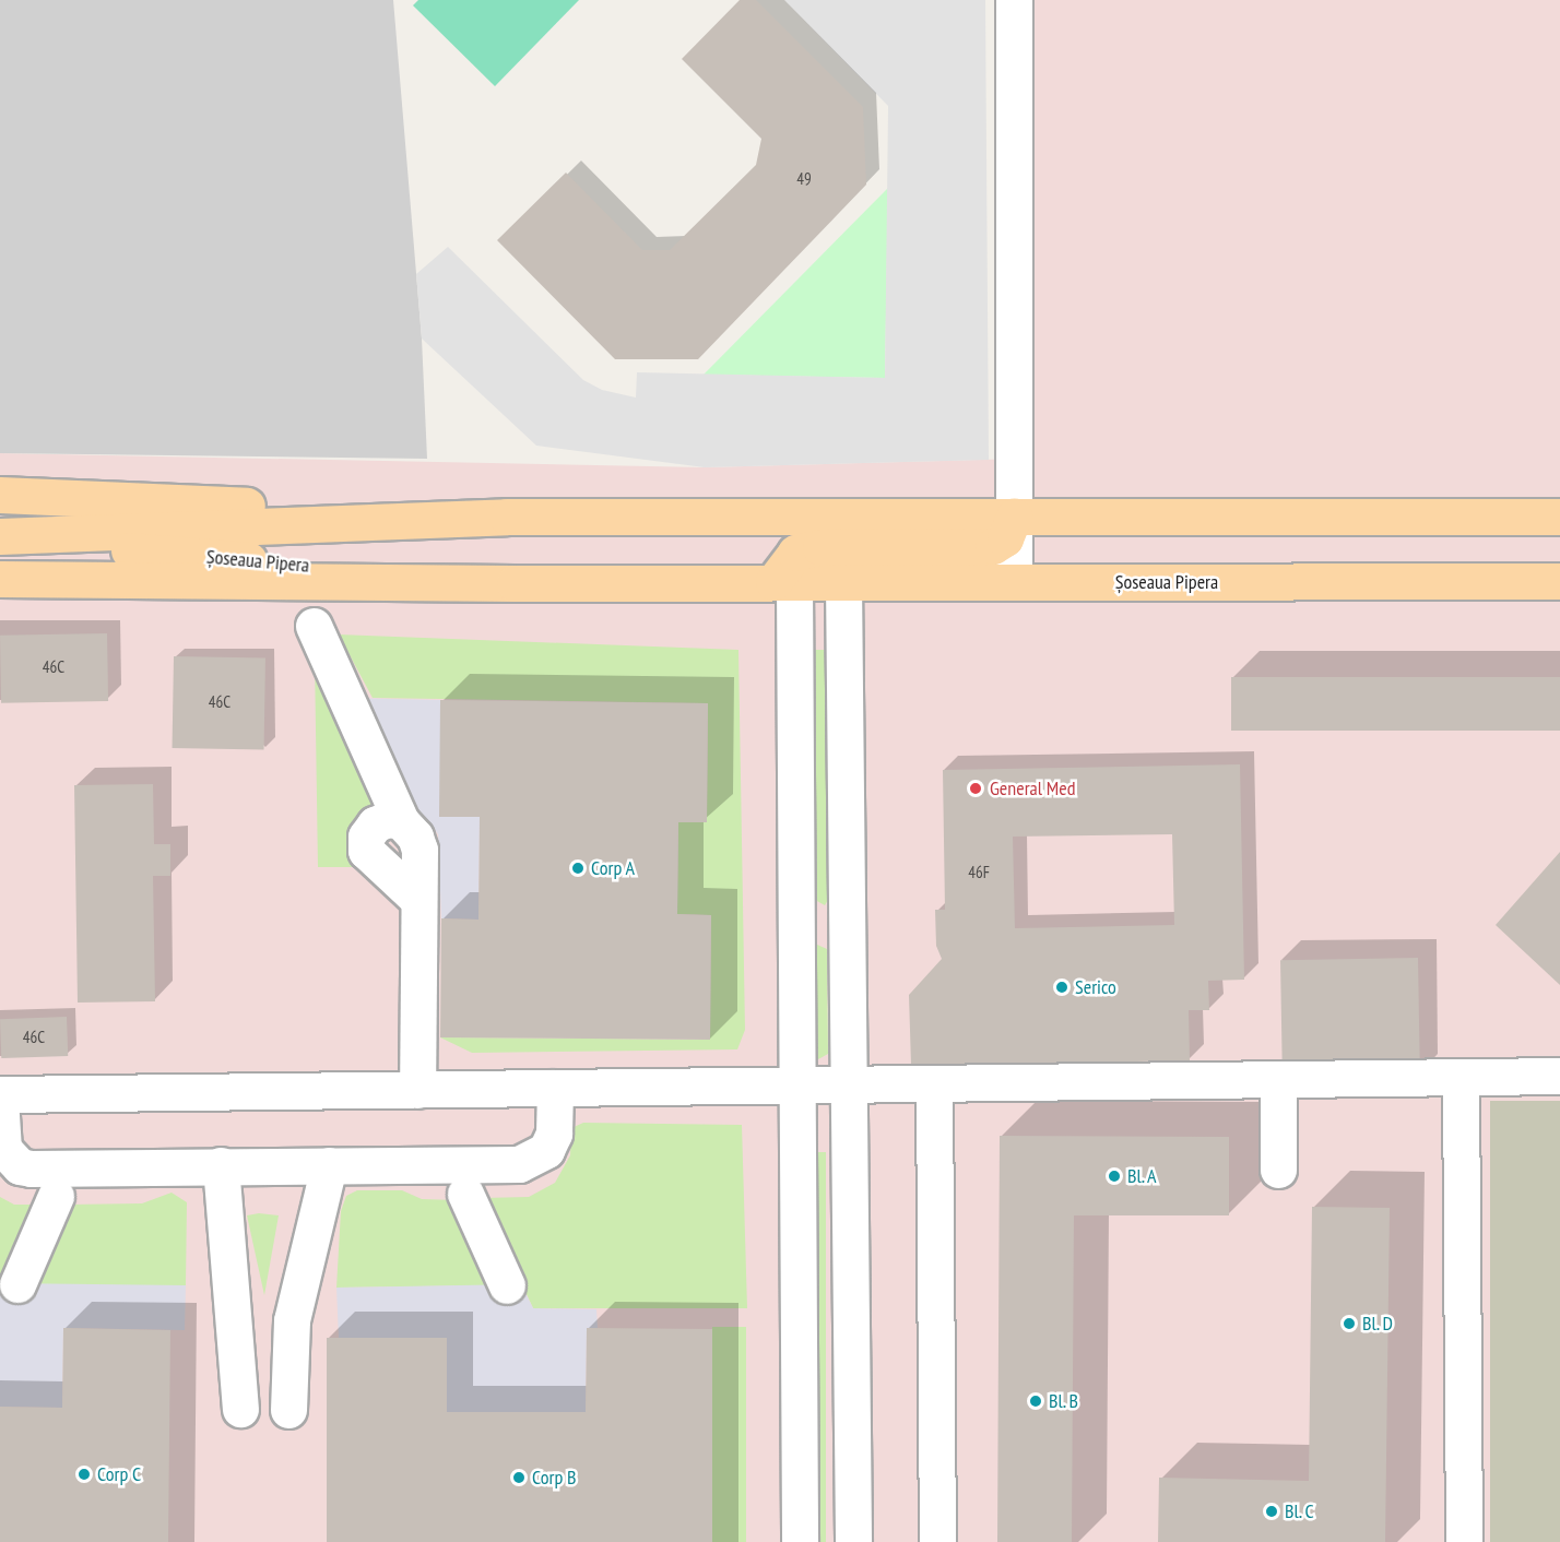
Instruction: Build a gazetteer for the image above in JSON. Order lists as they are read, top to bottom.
{
  "streets": {
    "main road": ["Șoseaua Pipera"]
  },
  "places": [
    "General Med",
    "Corp A",
    "Serico",
    "Bl. A",
    "Bl. D",
    "Bl. B",
    "Corp C",
    "Corp B",
    "Bl. C"
  ],
  "house_numbers": [
    "49",
    "46C",
    "46C",
    "46F",
    "46C"
  ]
}
